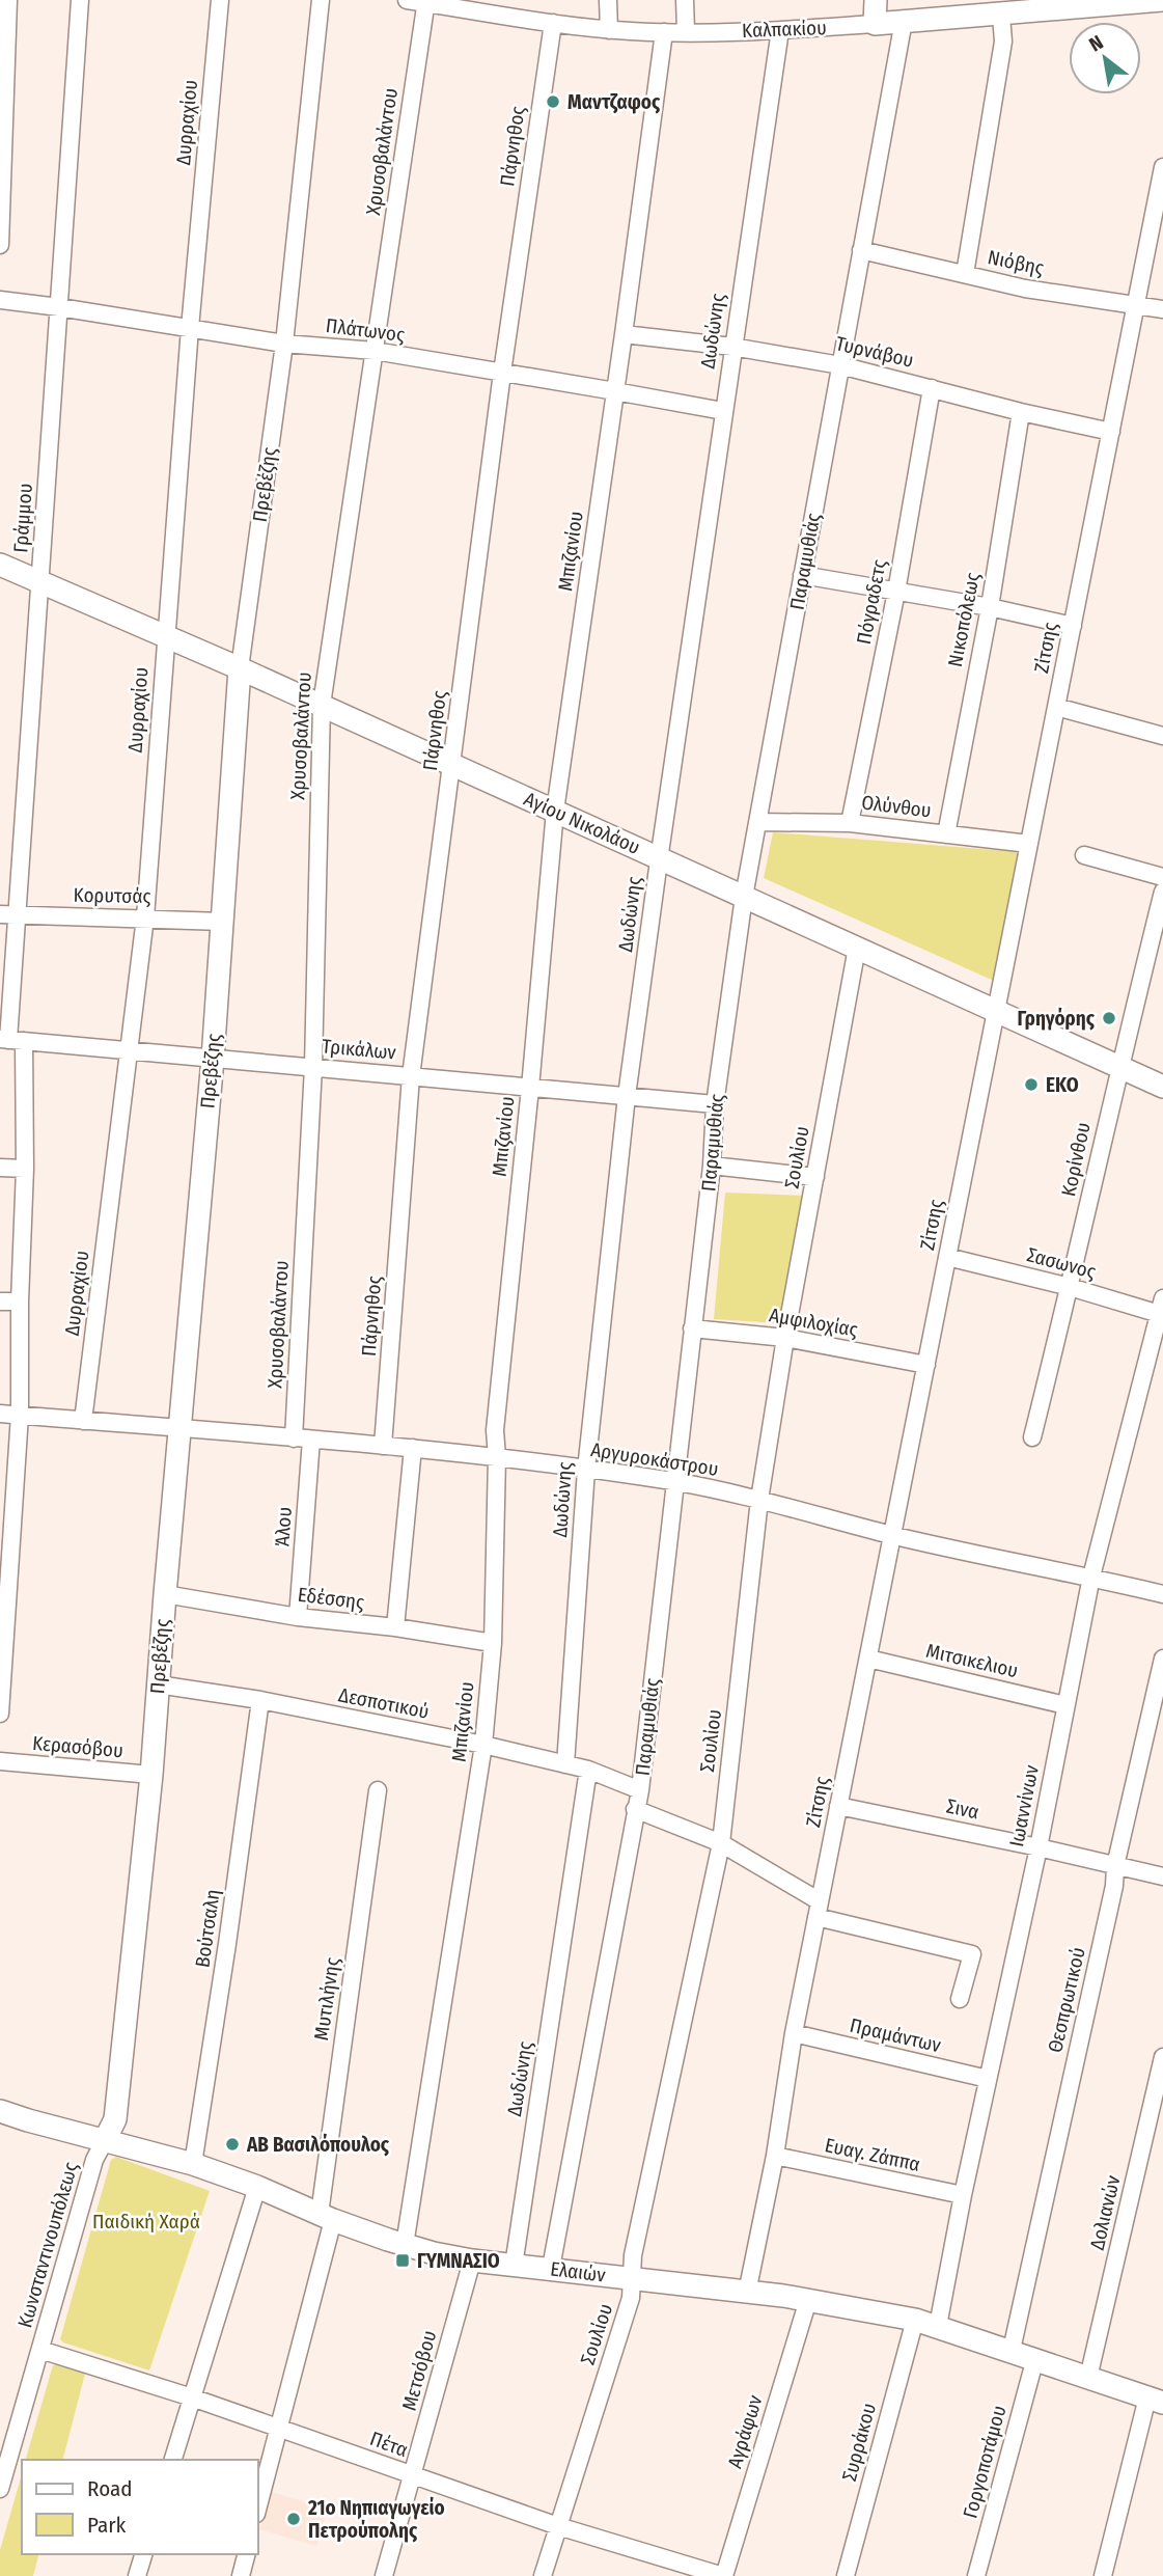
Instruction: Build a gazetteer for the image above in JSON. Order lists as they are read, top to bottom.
{
  "streets": {
    "street": [
      "Καλπακίου",
      "Δυρραχίου",
      "Πάρνηθος",
      "Χρυσοβαλάντου",
      "Νιόβης",
      "Πλάτωνος",
      "Δωδώνης",
      "Τυρνάβου",
      "Πρεβέζης",
      "Γράμμου",
      "Μπιζανίου",
      "Παραμυθιάς",
      "Πόγραδετς",
      "Nικοπόλεως",
      "Ζίτσης",
      "Ολύνθου",
      "Αγίου Νικολάου",
      "Κορυτσάς",
      "Τρικάλων",
      "Σουλίου",
      "Κορίνθου",
      "Σασωνος",
      "Αμφιλοχίας",
      "Αργυροκάστρου",
      "Άλου",
      "Εδέσσης",
      "Μιτσικελιου",
      "Δεσποτικού",
      "Κερασόβου",
      "Ιωαννίνων",
      "Σινα",
      "Βούτσαλη",
      "Μυτιλήνης",
      "Θεσπρωτικού",
      "Πραμάντων",
      "Ευαγ. Ζάππα",
      "Δολιανών",
      "Κωνσταντινουπόλεως",
      "Ελαιών",
      "Μετσόβου",
      "Αγράφων",
      "Συρράκου",
      "Πέτα",
      "Γοργοποτάμου"
    ]
  },
  "crossings": [
    ["Καλπακίου", "Πάρνηθος"],
    ["Καλπακίου", "Χρυσοβαλάντου"],
    ["Καλπακίου", "Δωδώνης"],
    ["Καλπακίου", "Μπιζανίου"],
    ["Καλπακίου", "Παραμυθιάς"],
    ["Δυρραχίου", "Πλάτωνος"],
    ["Δυρραχίου", "Αγίου Νικολάου"],
    ["Δυρραχίου", "Κορυτσάς"],
    ["Δυρραχίου", "Τρικάλων"],
    ["Δυρραχίου", "Αργυροκάστρου"],
    ["Πάρνηθος", "Πλάτωνος"],
    ["Πάρνηθος", "Αγίου Νικολάου"],
    ["Πάρνηθος", "Τρικάλων"],
    ["Πάρνηθος", "Αργυροκάστρου"],
    ["Χρυσοβαλάντου", "Πλάτωνος"],
    ["Χρυσοβαλάντου", "Αγίου Νικολάου"],
    ["Χρυσοβαλάντου", "Τρικάλων"],
    ["Χρυσοβαλάντου", "Αργυροκάστρου"],
    ["Χρυσοβαλάντου", "Άλου"],
    ["Νιόβης", "Παραμυθιάς"],
    ["Νιόβης", "Ζίτσης"],
    ["Πλάτωνος", "Δωδώνης"],
    ["Πλάτωνος", "Πρεβέζης"],
    ["Πλάτωνος", "Γράμμου"],
    ["Πλάτωνος", "Μπιζανίου"],
    ["Δωδώνης", "Τυρνάβου"],
    ["Δωδώνης", "Αγίου Νικολάου"],
    ["Δωδώνης", "Τρικάλων"],
    ["Δωδώνης", "Αργυροκάστρου"],
    ["Δωδώνης", "Δεσποτικού"],
    ["Δωδώνης", "Ελαιών"],
    ["Τυρνάβου", "Μπιζανίου"],
    ["Τυρνάβου", "Παραμυθιάς"],
    ["Τυρνάβου", "Πόγραδετς"],
    ["Τυρνάβου", "Nικοπόλεως"],
    ["Τυρνάβου", "Ζίτσης"],
    ["Πρεβέζης", "Αγίου Νικολάου"],
    ["Πρεβέζης", "Κορυτσάς"],
    ["Πρεβέζης", "Τρικάλων"],
    ["Πρεβέζης", "Αργυροκάστρου"],
    ["Πρεβέζης", "Εδέσσης"],
    ["Πρεβέζης", "Δεσποτικού"],
    ["Πρεβέζης", "Κερασόβου"],
    ["Πρεβέζης", "Κωνσταντινουπόλεως"],
    ["Πρεβέζης", "Ελαιών"],
    ["Γράμμου", "Αγίου Νικολάου"],
    ["Γράμμου", "Κορυτσάς"],
    ["Γράμμου", "Τρικάλων"],
    ["Γράμμου", "Αργυροκάστρου"],
    ["Μπιζανίου", "Αγίου Νικολάου"],
    ["Μπιζανίου", "Τρικάλων"],
    ["Μπιζανίου", "Αργυροκάστρου"],
    ["Μπιζανίου", "Εδέσσης"],
    ["Μπιζανίου", "Δεσποτικού"],
    ["Μπιζανίου", "Ελαιών"],
    ["Παραμυθιάς", "Ολύνθου"],
    ["Παραμυθιάς", "Αγίου Νικολάου"],
    ["Παραμυθιάς", "Τρικάλων"],
    ["Παραμυθιάς", "Αμφιλοχίας"],
    ["Παραμυθιάς", "Αργυροκάστρου"],
    ["Παραμυθιάς", "Δεσποτικού"],
    ["Παραμυθιάς", "Ελαιών"],
    ["Πόγραδετς", "Ολύνθου"],
    ["Nικοπόλεως", "Ολύνθου"],
    ["Ζίτσης", "Ολύνθου"],
    ["Ζίτσης", "Αγίου Νικολάου"],
    ["Ζίτσης", "Σασωνος"],
    ["Ζίτσης", "Αμφιλοχίας"],
    ["Ζίτσης", "Αργυροκάστρου"],
    ["Ζίτσης", "Μιτσικελιου"],
    ["Ζίτσης", "Σινα"],
    ["Ζίτσης", "Πραμάντων"],
    ["Ζίτσης", "Ευαγ. Ζάππα"],
    ["Ζίτσης", "Ελαιών"],
    ["Αγίου Νικολάου", "Σουλίου"],
    ["Αγίου Νικολάου", "Κορίνθου"],
    ["Σουλίου", "Αμφιλοχίας"],
    ["Σουλίου", "Αργυροκάστρου"],
    ["Σουλίου", "Ελαιών"],
    ["Σουλίου", "Πέτα"],
    ["Κορίνθου", "Σασωνος"],
    ["Σασωνος", "Ιωαννίνων"],
    ["Αργυροκάστρου", "Άλου"],
    ["Αργυροκάστρου", "Ιωαννίνων"],
    ["Άλου", "Εδέσσης"],
    ["Μιτσικελιου", "Ιωαννίνων"],
    ["Δεσποτικού", "Βούτσαλη"],
    ["Ιωαννίνων", "Σινα"],
    ["Ιωαννίνων", "Πραμάντων"],
    ["Ιωαννίνων", "Ευαγ. Ζάππα"],
    ["Ιωαννίνων", "Ελαιών"],
    ["Σινα", "Θεσπρωτικού"],
    ["Βούτσαλη", "Ελαιών"],
    ["Μυτιλήνης", "Ελαιών"],
    ["Μυτιλήνης", "Πέτα"],
    ["Θεσπρωτικού", "Ελαιών"],
    ["Δολιανών", "Ελαιών"],
    ["Κωνσταντινουπόλεως", "Ελαιών"],
    ["Κωνσταντινουπόλεως", "Πέτα"],
    ["Ελαιών", "Μετσόβου"],
    ["Ελαιών", "Αγράφων"],
    ["Ελαιών", "Συρράκου"],
    ["Ελαιών", "Γοργοποτάμου"],
    ["Μετσόβου", "Πέτα"],
    ["Αγράφων", "Πέτα"]
  ],
  "parks": ["Παιδική Χαρά"],
  "places": {
    "other": [
      "Μαντζαφος",
      "Γρηγόρης",
      "EKO",
      "ΑΒ Βασιλόπουλος",
      "21ο Νηπιαγωγείο Πετρούπολης"
    ],
    "transit": ["ΓΥΜΝΑΣΙΟ"]
  },
  "legend": ["Road", "Park"],
  "north": "top left"
}
